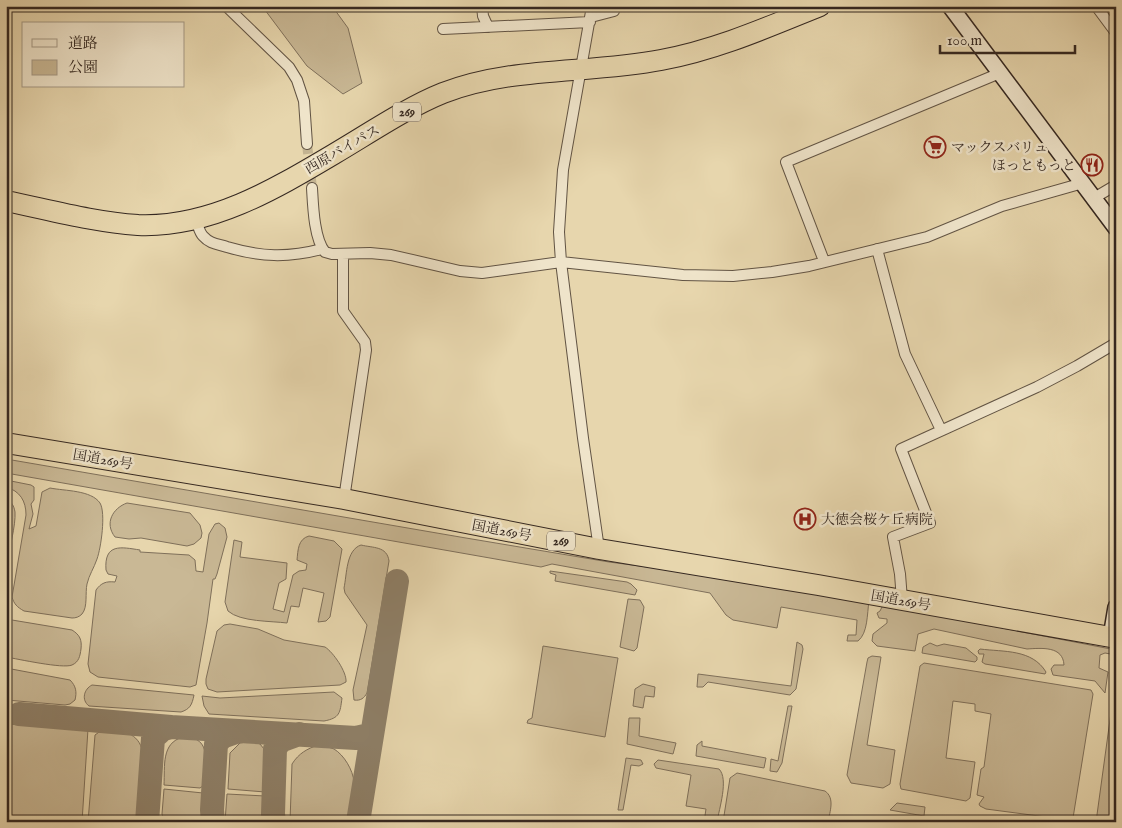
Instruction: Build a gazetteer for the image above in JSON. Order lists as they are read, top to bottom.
{
  "streets": {
    "highway": ["269", "西原バイパス", "国道269号"]
  },
  "places": {
    "supermarket": ["マックスバリュ"],
    "restaurant": ["ほっともっと"],
    "hospital": ["大徳会桜ケ丘病院"]
  },
  "legend": ["道路", "公園"],
  "scale_bar": "100 m"
}
